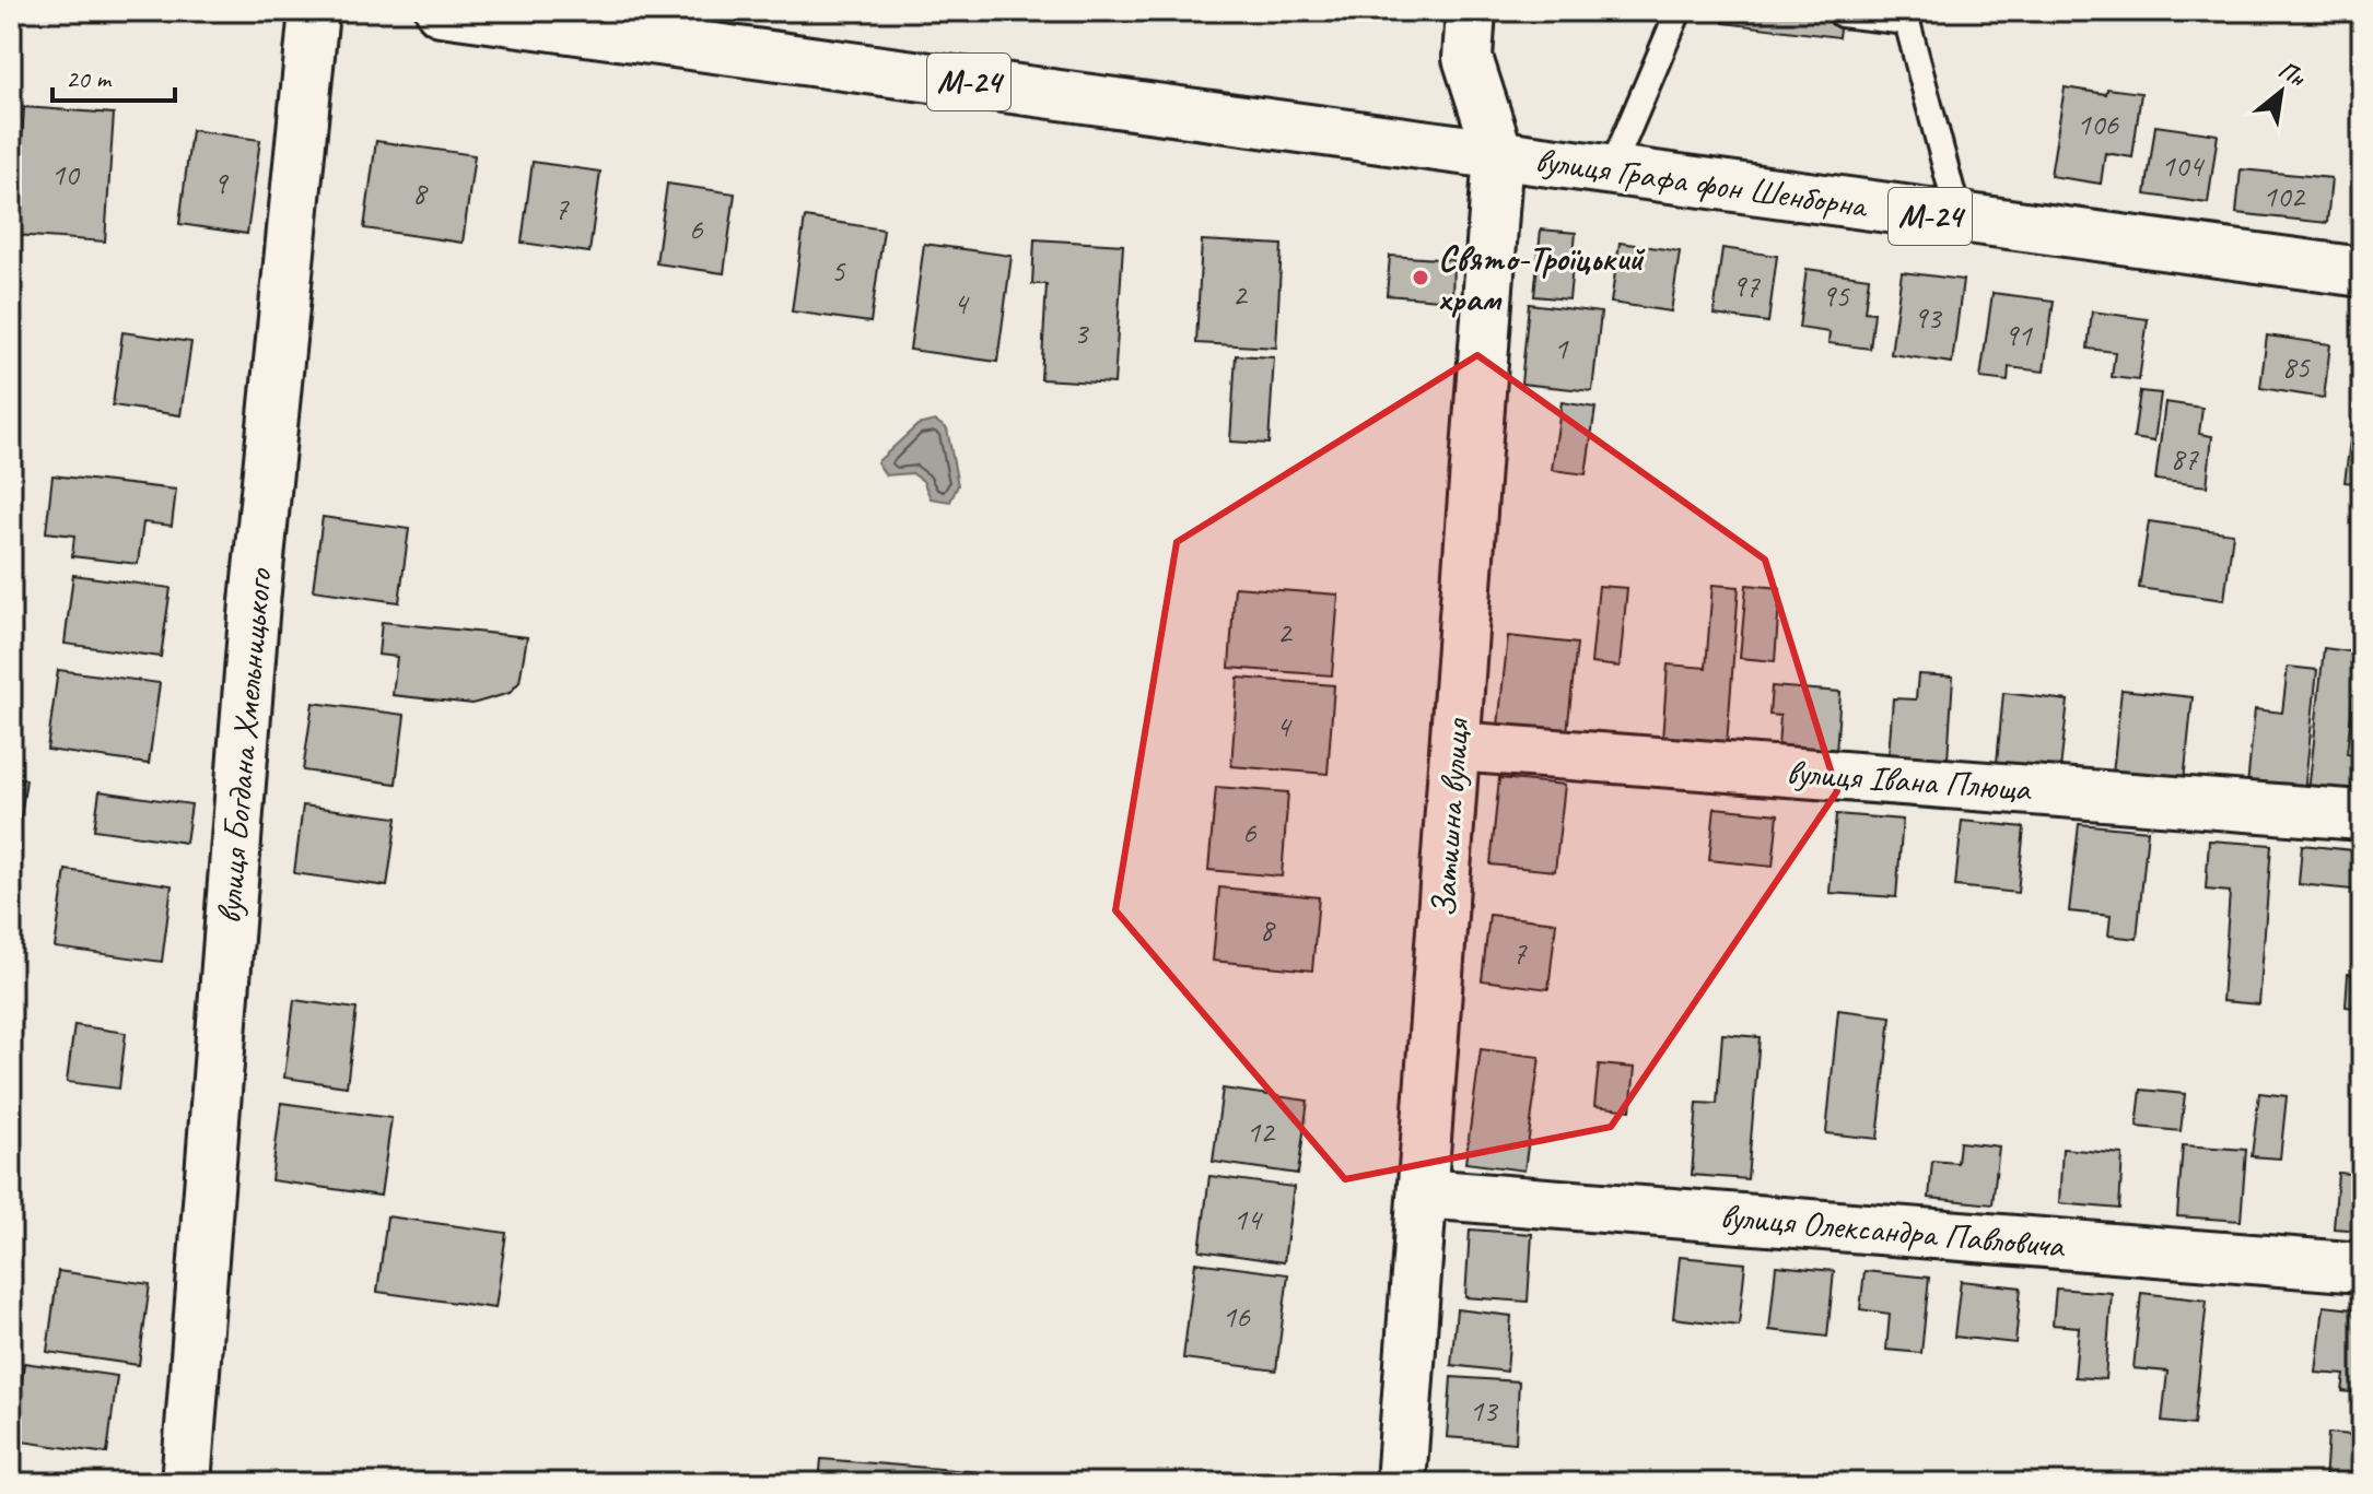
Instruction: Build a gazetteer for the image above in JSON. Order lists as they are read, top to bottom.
{
  "streets": {
    "main road": [
      "М-24",
      "вулиця Графа фон Шенборна",
      "вулиця Богдана Хмельницького",
      "вулиця Івана Плюща",
      "Затишна вулиця",
      "вулиця Олександра Павловича"
    ]
  },
  "crossings": [
    ["М-24", "вулиця Графа фон Шенборна"],
    ["М-24", "Затишна вулиця"],
    ["вулиця Графа фон Шенборна", "Затишна вулиця"],
    ["вулиця Івана Плюща", "Затишна вулиця"],
    ["Затишна вулиця", "вулиця Олександра Павловича"]
  ],
  "places": ["Свято-Троїцький храм"],
  "house_numbers": [
    "106",
    "104",
    "10",
    "9",
    "8",
    "102",
    "7",
    "6",
    "5",
    "97",
    "2",
    "95",
    "4",
    "93",
    "3",
    "91",
    "1",
    "85",
    "87",
    "2",
    "4",
    "6",
    "8",
    "7",
    "12",
    "14",
    "16",
    "13"
  ],
  "scale_bar": "20 m",
  "north": "top right"
}
